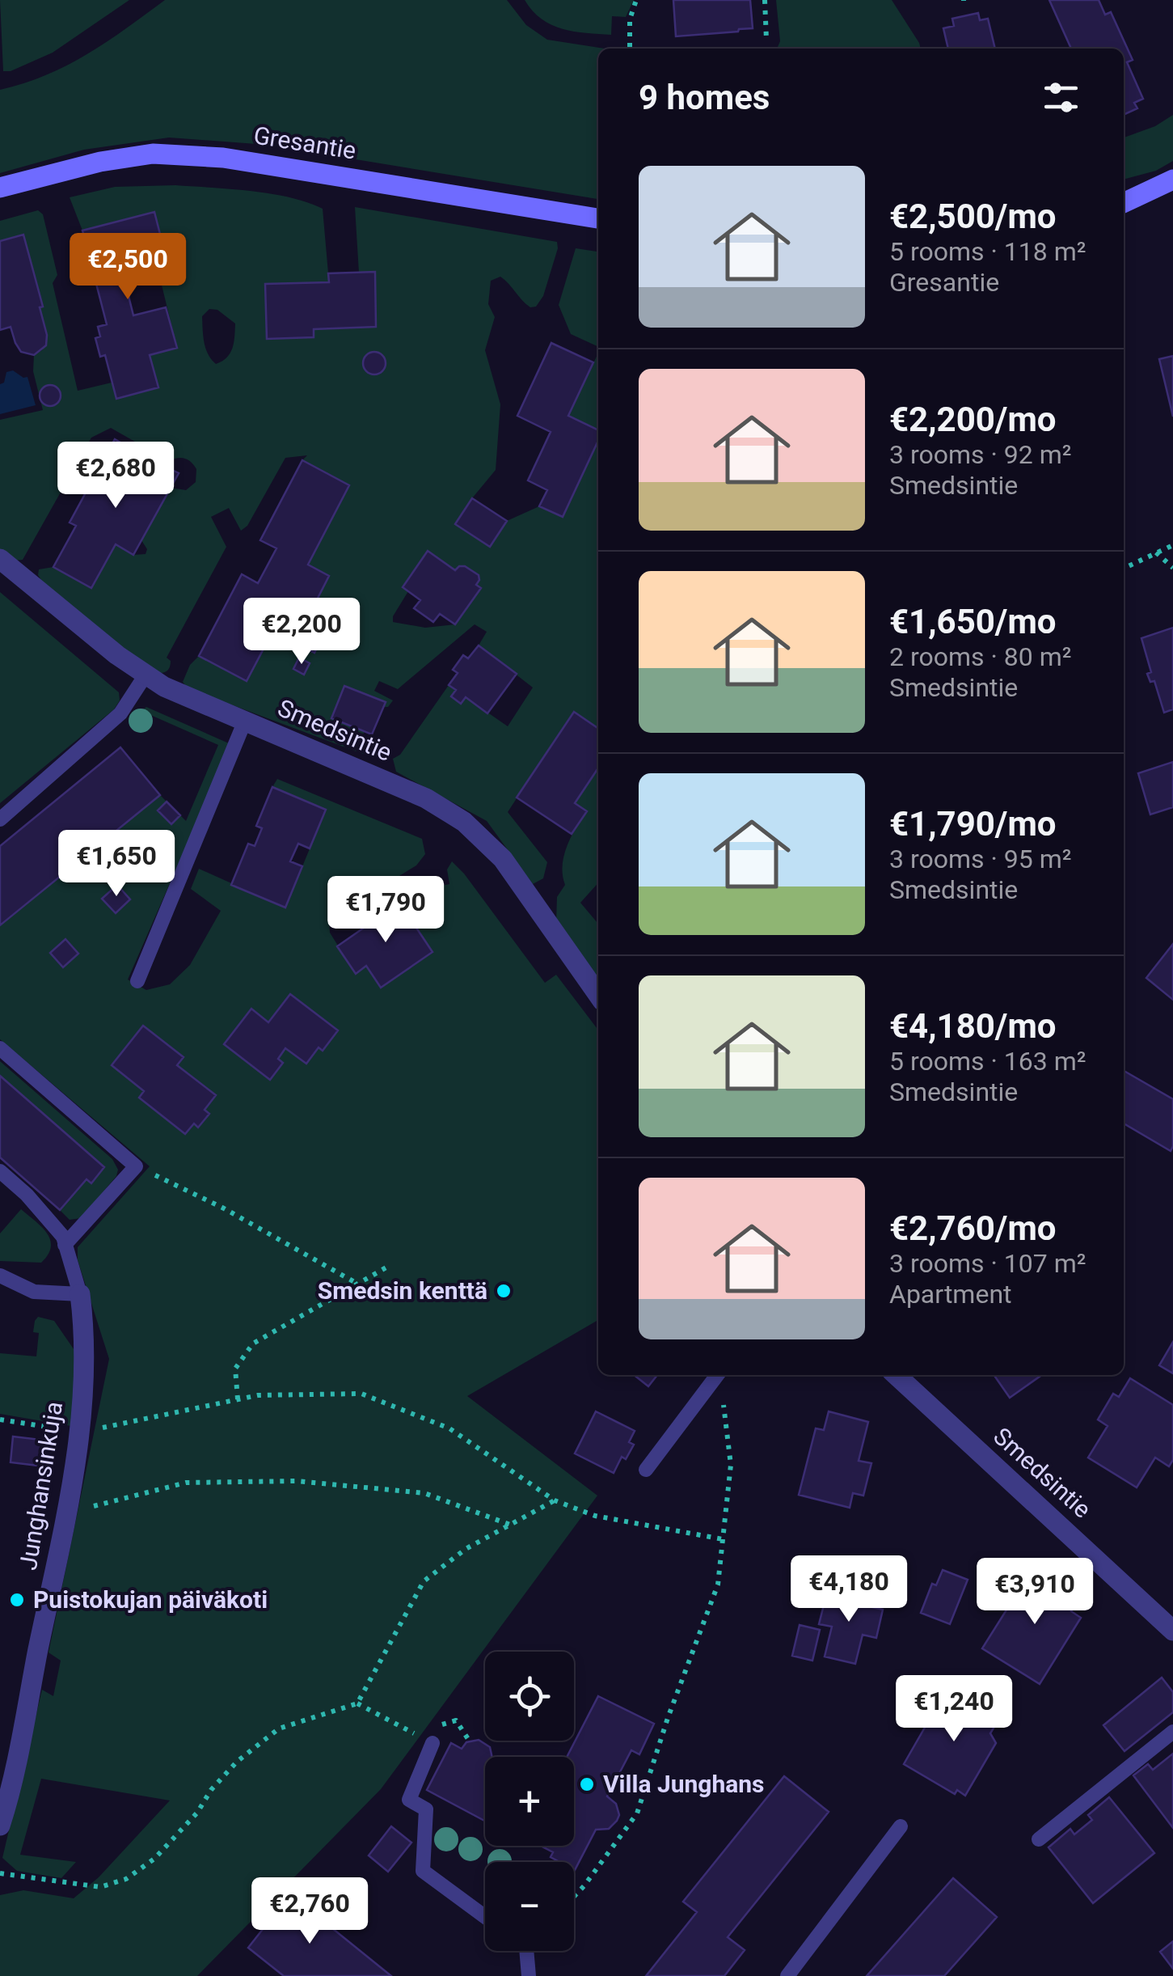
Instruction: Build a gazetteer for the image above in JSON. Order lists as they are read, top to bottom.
{
  "streets": {
    "main road": ["Gresantie"],
    "street": ["Smedsintie", "Junghansinkuja"]
  },
  "places": ["Smedsin kenttä", "Puistokujan päiväkoti", "Villa Junghans"],
  "page": {
    "heading": "9 homes",
    "list": [
      {
        "name": "€2,500/mo",
        "note": "5 rooms · 118 m² · Gresantie"
      },
      {
        "name": "€2,200/mo",
        "note": "3 rooms · 92 m² · Smedsintie"
      },
      {
        "name": "€1,650/mo",
        "note": "2 rooms · 80 m² · Smedsintie"
      },
      {
        "name": "€1,790/mo",
        "note": "3 rooms · 95 m² · Smedsintie"
      },
      {
        "name": "€4,180/mo",
        "note": "5 rooms · 163 m² · Smedsintie"
      },
      {
        "name": "€2,760/mo",
        "note": "3 rooms · 107 m² · Apartment"
      }
    ],
    "price": [
      "€2,500",
      "€2,680",
      "€2,200",
      "€1,650",
      "€1,790",
      "€4,180",
      "€3,910",
      "€1,240",
      "€2,760"
    ],
    "map_buttons": ["+", "−"]
  }
}
